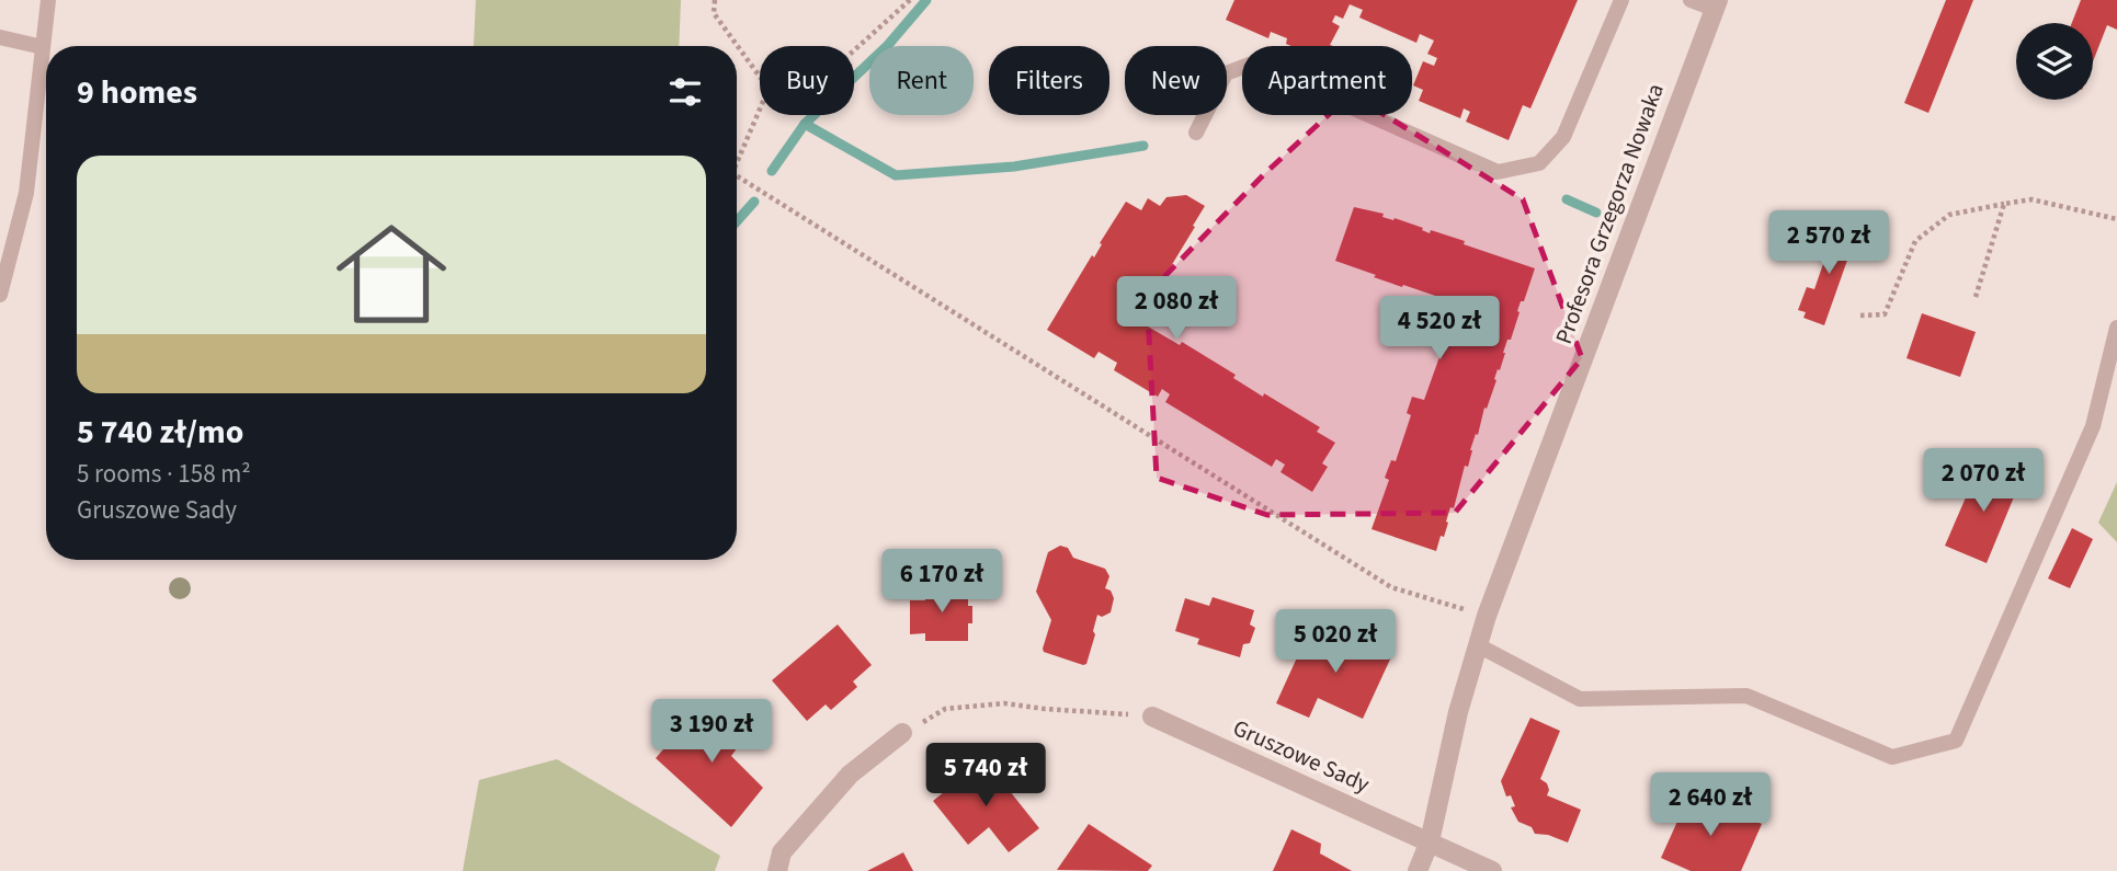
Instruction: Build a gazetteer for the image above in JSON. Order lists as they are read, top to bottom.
{
  "streets": {
    "street": ["Profesora Grzegorza Nowaka", "Gruszowe Sady"]
  },
  "crossings": [
    ["Profesora Grzegorza Nowaka", "Gruszowe Sady"]
  ],
  "page": {
    "chip": [
      "Buy",
      "Rent",
      "Filters",
      "New",
      "Apartment"
    ],
    "heading": "9 homes",
    "list": [
      {
        "name": "5 740 zł/mo",
        "note": "5 rooms · 158 m² · Gruszowe Sady"
      }
    ],
    "price": [
      "2 570 zł",
      "2 080 zł",
      "4 520 zł",
      "2 070 zł",
      "6 170 zł",
      "5 020 zł",
      "3 190 zł",
      "5 740 zł",
      "2 640 zł"
    ]
  }
}
